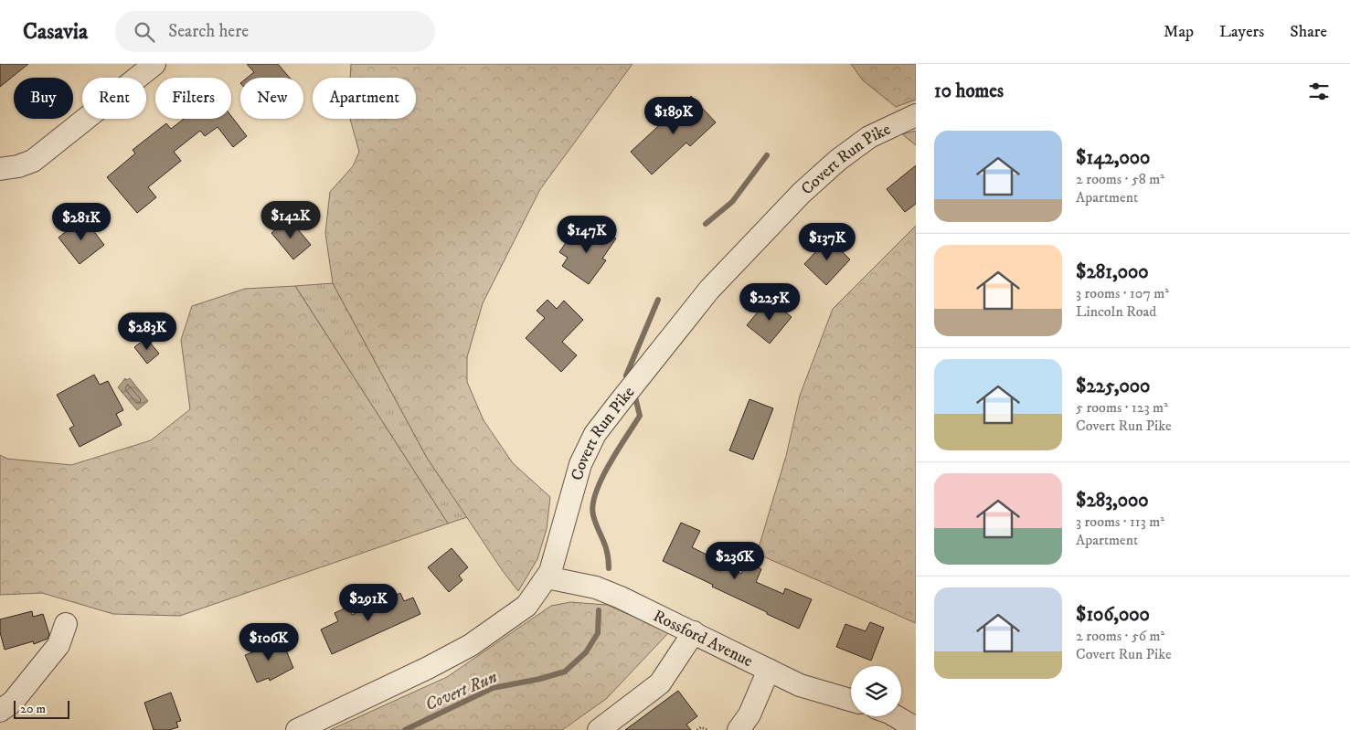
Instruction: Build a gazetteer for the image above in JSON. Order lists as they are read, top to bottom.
{
  "streets": {
    "street": ["Covert Run Pike", "Rossford Avenue"]
  },
  "crossings": [
    ["Covert Run Pike", "Rossford Avenue"]
  ],
  "water": ["Covert Run"],
  "scale_bar": "20 m",
  "page": {
    "header": "Casavia",
    "search": "Search here",
    "nav": ["Map", "Layers", "Share"],
    "heading": "10 homes",
    "chip": [
      "Buy",
      "Rent",
      "Filters",
      "New",
      "Apartment"
    ],
    "price": [
      "$189K",
      "$142K",
      "$281K",
      "$147K",
      "$137K",
      "$225K",
      "$283K",
      "$236K",
      "$291K",
      "$106K"
    ],
    "list": [
      {
        "name": "$142,000",
        "note": "2 rooms · 58 m² · Apartment"
      },
      {
        "name": "$281,000",
        "note": "3 rooms · 107 m² · Lincoln Road"
      },
      {
        "name": "$225,000",
        "note": "5 rooms · 123 m² · Covert Run Pike"
      },
      {
        "name": "$283,000",
        "note": "3 rooms · 113 m² · Apartment"
      },
      {
        "name": "$106,000",
        "note": "2 rooms · 56 m² · Covert Run Pike"
      }
    ],
    "scale": "20 m"
  }
}
